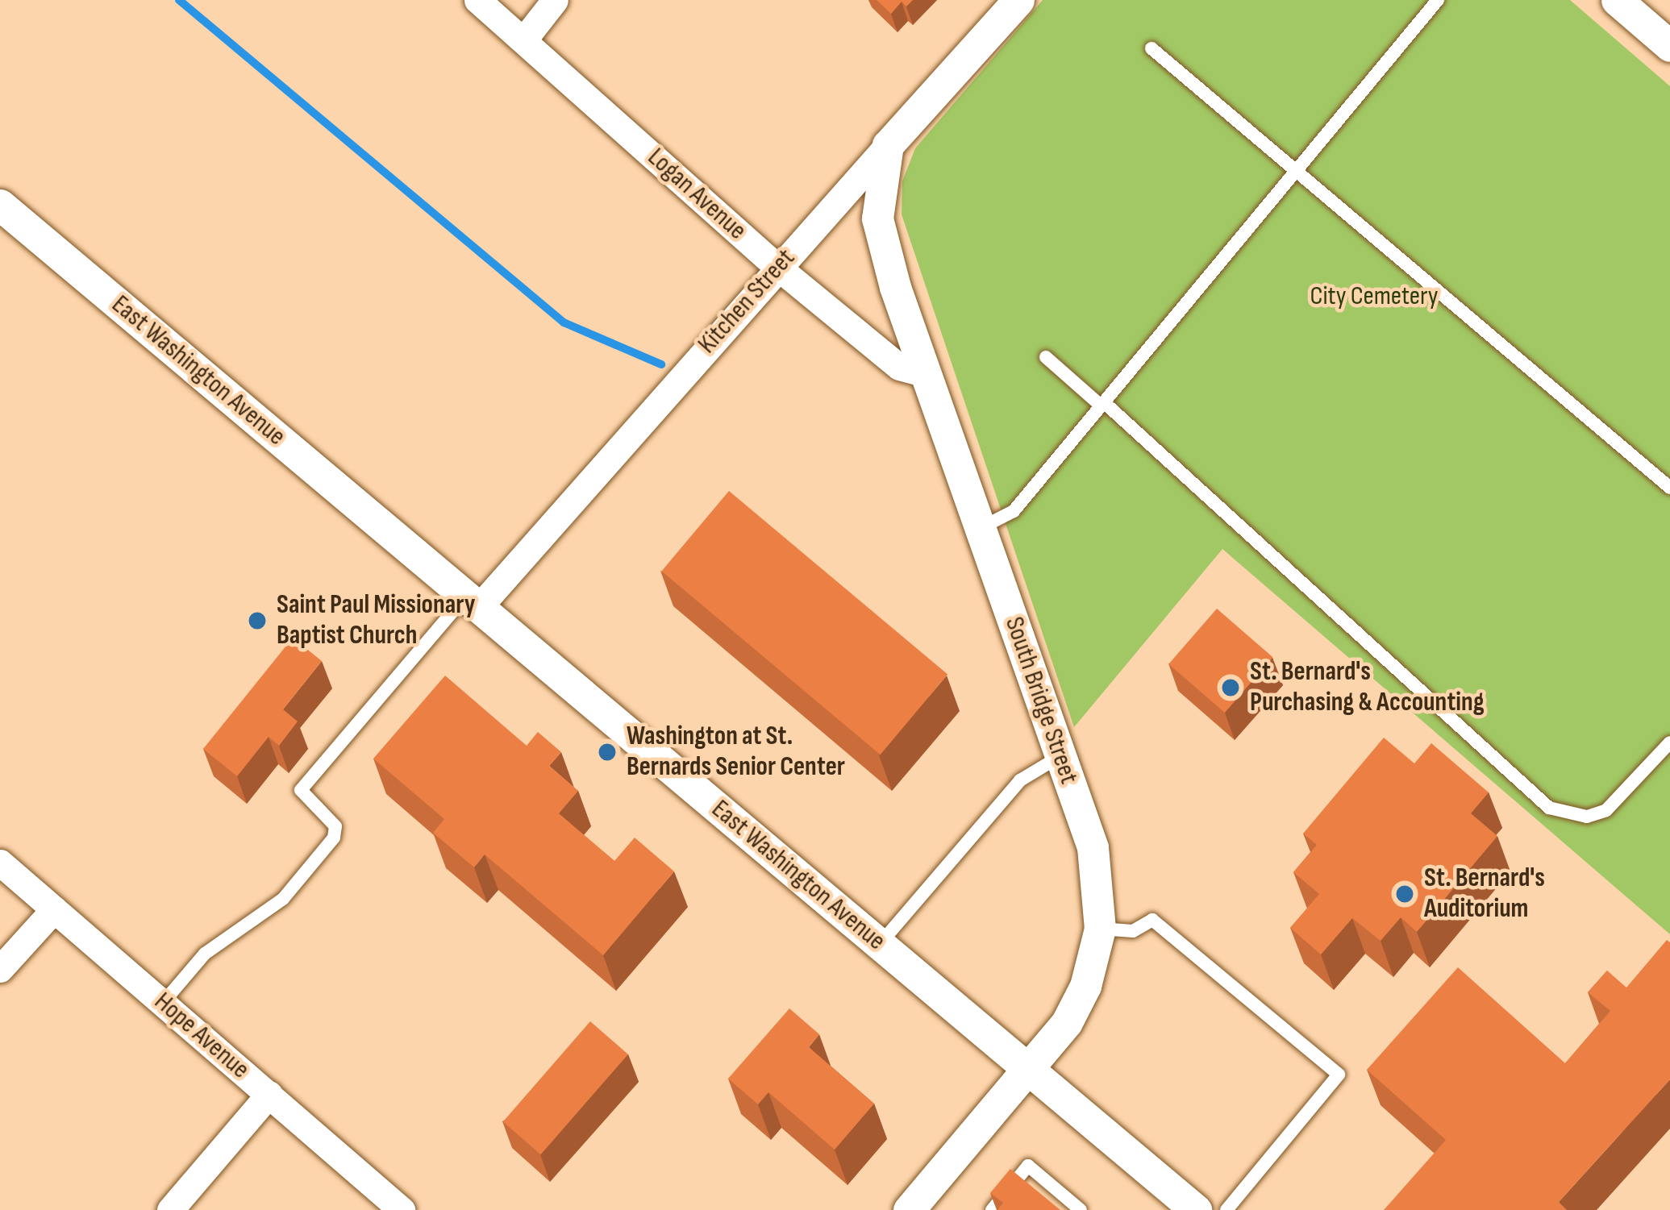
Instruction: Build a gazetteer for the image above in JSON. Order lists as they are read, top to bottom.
{
  "streets": {
    "street": [
      "Logan Avenue",
      "Kitchen Street",
      "East Washington Avenue",
      "South Bridge Street",
      "Hope Avenue"
    ]
  },
  "crossings": [
    ["Logan Avenue", "Kitchen Street"],
    ["Logan Avenue", "South Bridge Street"],
    ["Kitchen Street", "East Washington Avenue"],
    ["Kitchen Street", "South Bridge Street"],
    ["East Washington Avenue", "South Bridge Street"]
  ],
  "parks": ["City Cemetery"],
  "places": [
    "Saint Paul Missionary Baptist Church",
    "St. Bernard's Purchasing & Accounting",
    "Washington at St. Bernards Senior Center",
    "St. Bernard's Auditorium"
  ]
}
